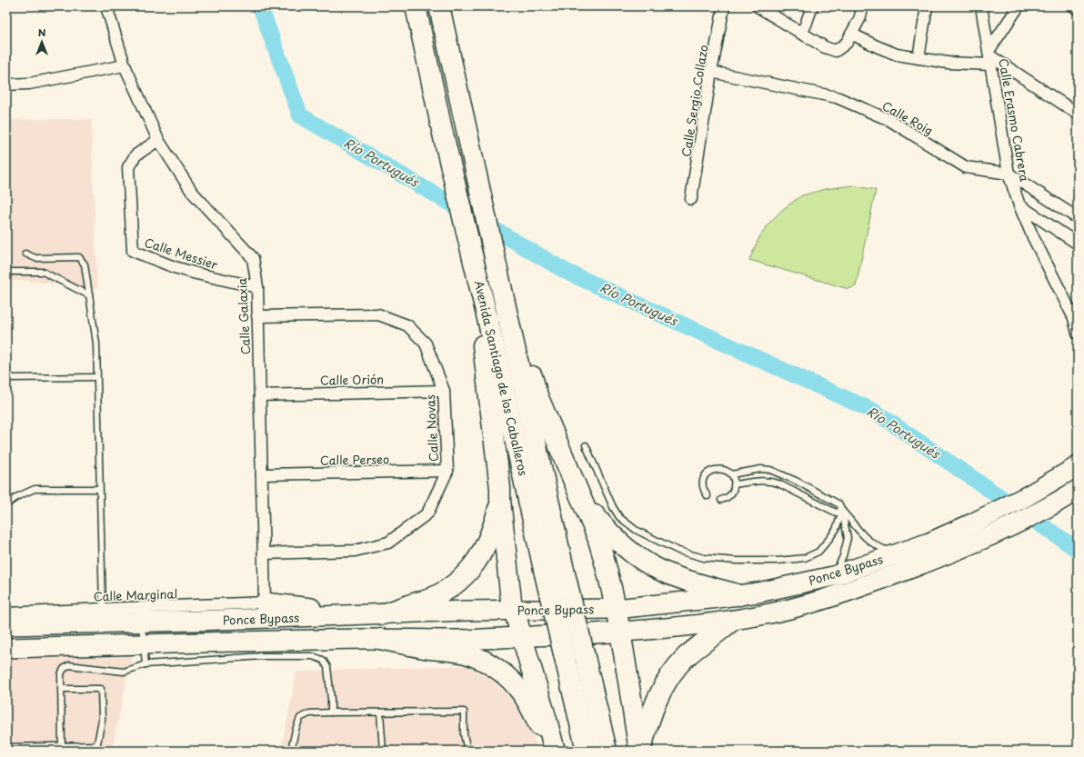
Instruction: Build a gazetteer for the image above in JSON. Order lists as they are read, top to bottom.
{
  "streets": {
    "highway": ["Avenida Santiago de los Caballeros", "Ponce Bypass"],
    "street": [
      "Calle Sergio Collazo",
      "Calle Roig",
      "Calle Erasmo Cabrera",
      "Calle Messier",
      "Calle Galaxia",
      "Calle Orión",
      "Calle Novas",
      "Calle Perseo",
      "Calle Marginal"
    ]
  },
  "crossings": [
    ["Calle Sergio Collazo", "Calle Roig"],
    ["Calle Roig", "Calle Erasmo Cabrera"],
    ["Calle Messier", "Calle Galaxia"],
    ["Calle Galaxia", "Calle Orión"],
    ["Calle Galaxia", "Calle Novas"],
    ["Calle Galaxia", "Calle Perseo"],
    ["Calle Galaxia", "Calle Marginal"],
    ["Calle Orión", "Calle Novas"],
    ["Calle Novas", "Calle Perseo"]
  ],
  "water": ["Río Portugués"],
  "north": "top"
}
